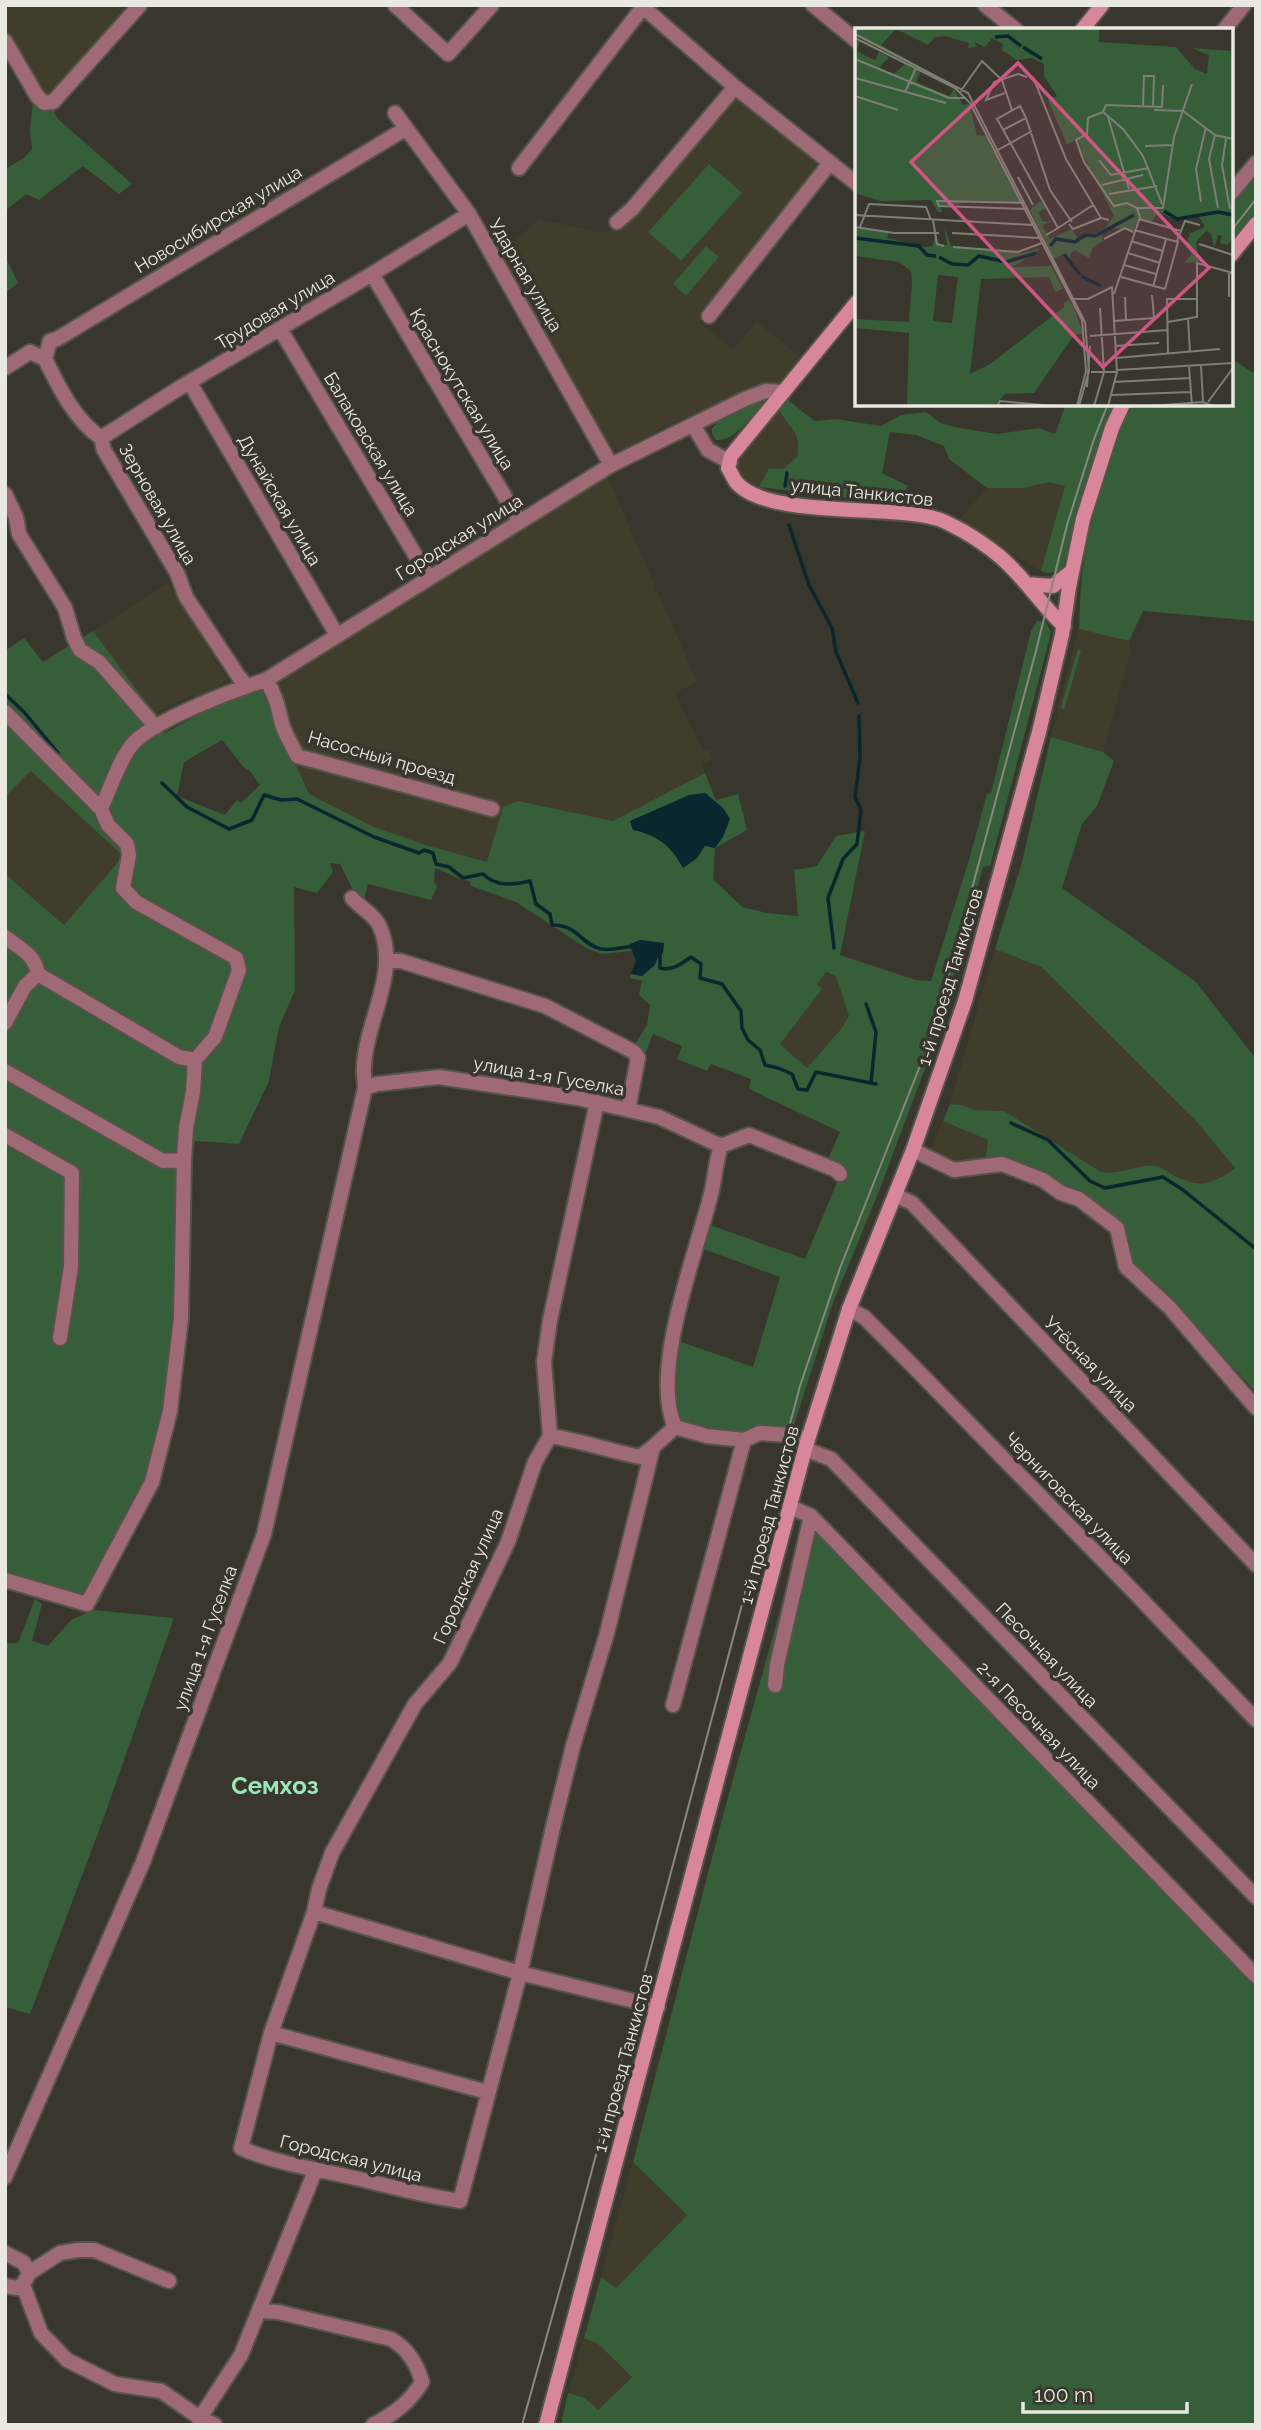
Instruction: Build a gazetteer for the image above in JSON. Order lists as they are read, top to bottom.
{
  "streets": {
    "main road": ["улица Танкистов", "1-й проезд Танкистов"],
    "street": [
      "Новосибирская улица",
      "Ударная улица",
      "Трудовая улица",
      "Краснокутская улица",
      "Балаковская улица",
      "Дунайская улица",
      "Зерновая улица",
      "Городская улица",
      "Насосный проезд",
      "улица 1-я Гуселка",
      "Утёсная улица",
      "Черниговская улица",
      "Песочная улица",
      "2-я Песочная улица"
    ]
  },
  "crossings": [
    ["Новосибирская улица", "Ударная улица"],
    ["Новосибирская улица", "Зерновая улица"],
    ["Ударная улица", "Трудовая улица"],
    ["Ударная улица", "Городская улица"],
    ["Трудовая улица", "Краснокутская улица"],
    ["Трудовая улица", "Балаковская улица"],
    ["Трудовая улица", "Дунайская улица"],
    ["Трудовая улица", "Зерновая улица"],
    ["Краснокутская улица", "Городская улица"],
    ["Балаковская улица", "Городская улица"],
    ["улица Танкистов", "1-й проезд Танкистов"],
    ["Дунайская улица", "Городская улица"],
    ["Зерновая улица", "Городская улица"],
    ["Городская улица", "Насосный проезд"],
    ["1-й проезд Танкистов", "Утёсная улица"],
    ["1-й проезд Танкистов", "Черниговская улица"],
    ["1-й проезд Танкистов", "Песочная улица"],
    ["1-й проезд Танкистов", "2-я Песочная улица"]
  ],
  "districts": ["Семхоз"],
  "scale_bar": "100 m"
}
